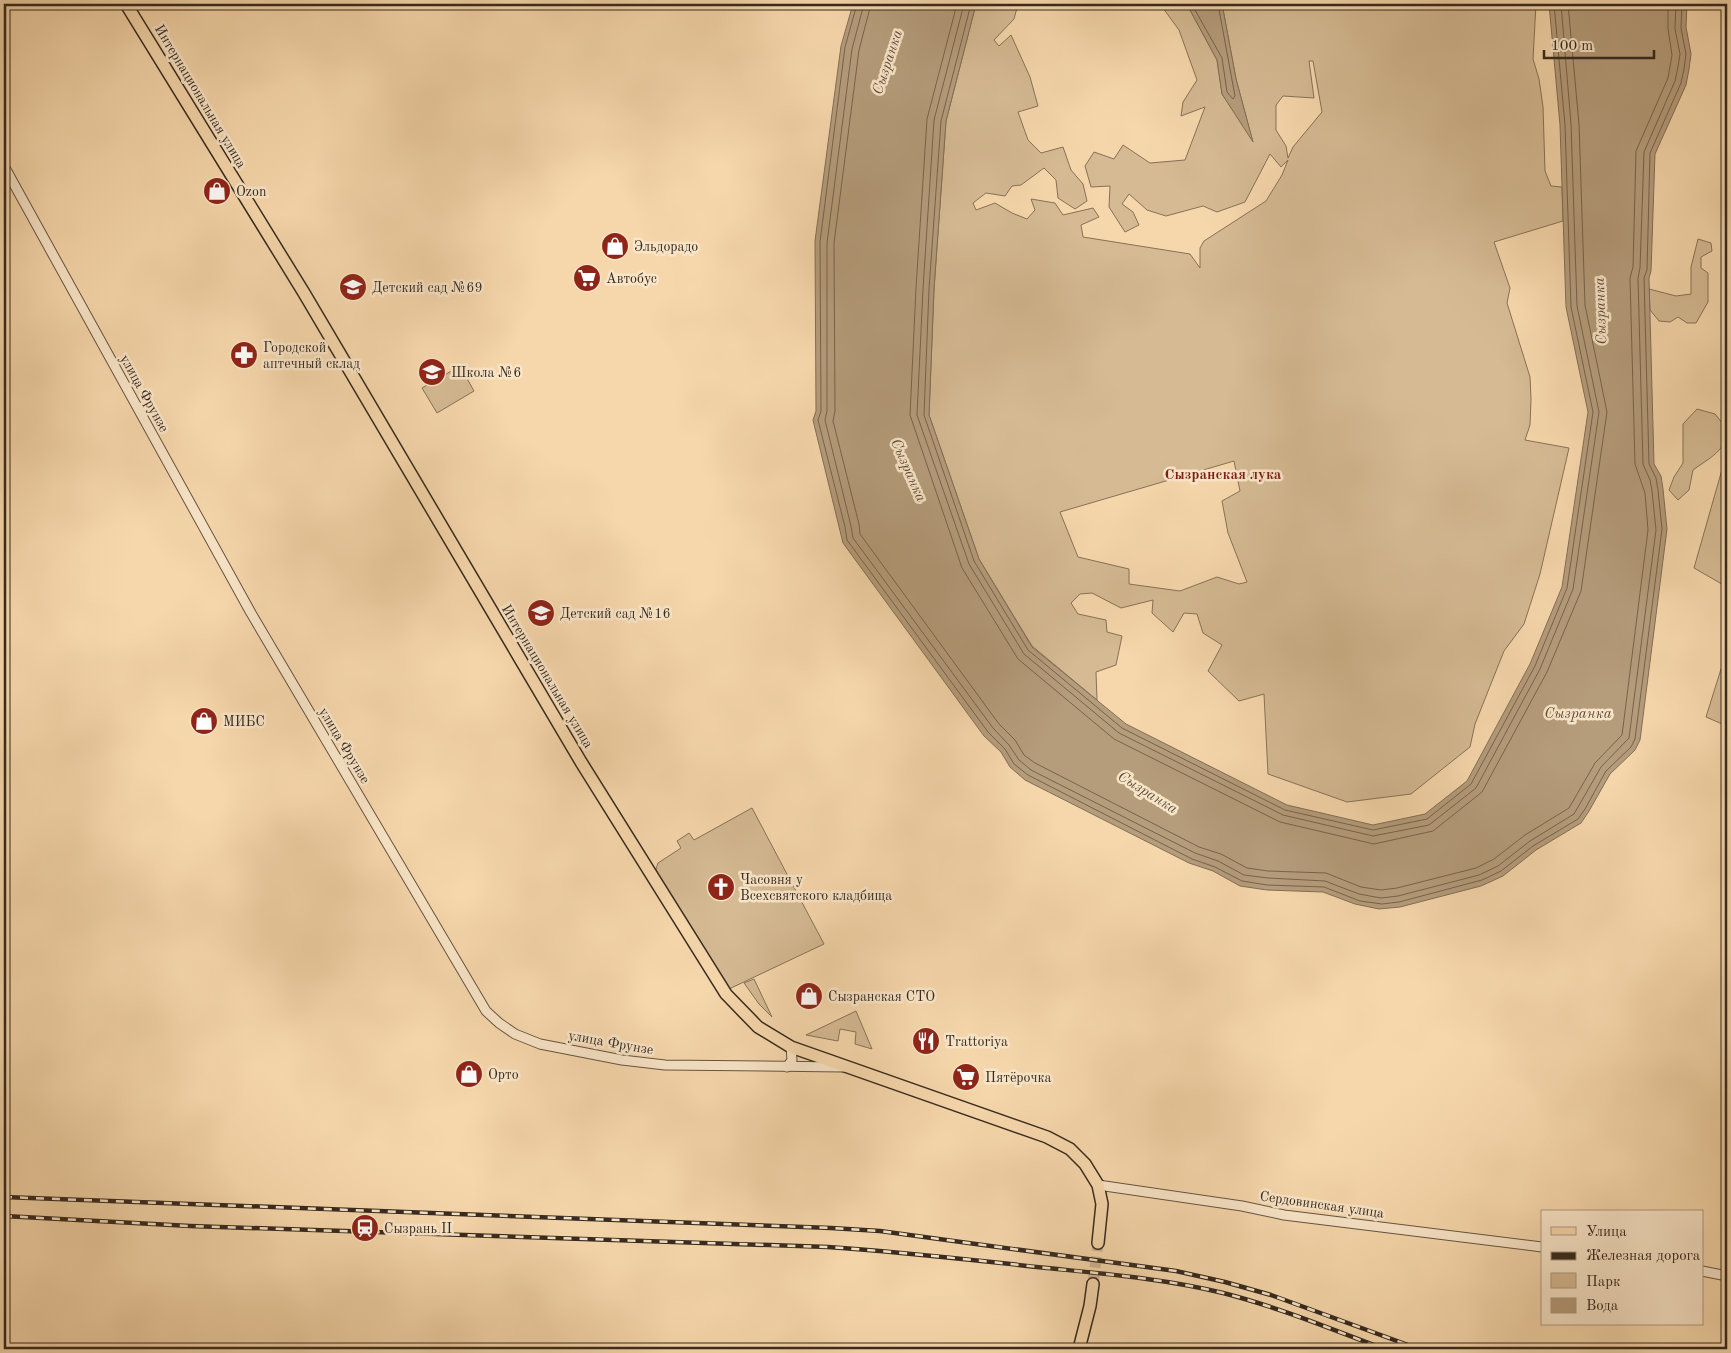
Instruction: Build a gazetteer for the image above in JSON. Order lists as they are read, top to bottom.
{
  "streets": {
    "main road": ["Интернациональная улица"],
    "street": ["улица Фрунзе", "Сердовинская улица"]
  },
  "crossings": [
    ["Интернациональная улица", "улица Фрунзе"],
    ["Интернациональная улица", "Сердовинская улица"]
  ],
  "districts": ["Сызранская лука"],
  "water": ["Сызранка"],
  "places": {
    "shop": [
      "Ozon",
      "Эльдорадо",
      "МИБС",
      "Сызранская СТО",
      "Орто"
    ],
    "supermarket": ["Автобус", "Пятёрочка"],
    "school or university": ["Детский сад №69", "Школа №6", "Детский сад №16"],
    "pharmacy": ["Городской аптечный склад"],
    "church": ["Часовня у Всехсвятского кладбища"],
    "restaurant": ["Trattoriya"],
    "station": ["Сызрань II"]
  },
  "legend": [
    "Улица",
    "Железная дорога",
    "Парк",
    "Вода"
  ],
  "scale_bar": "100 m"
}
